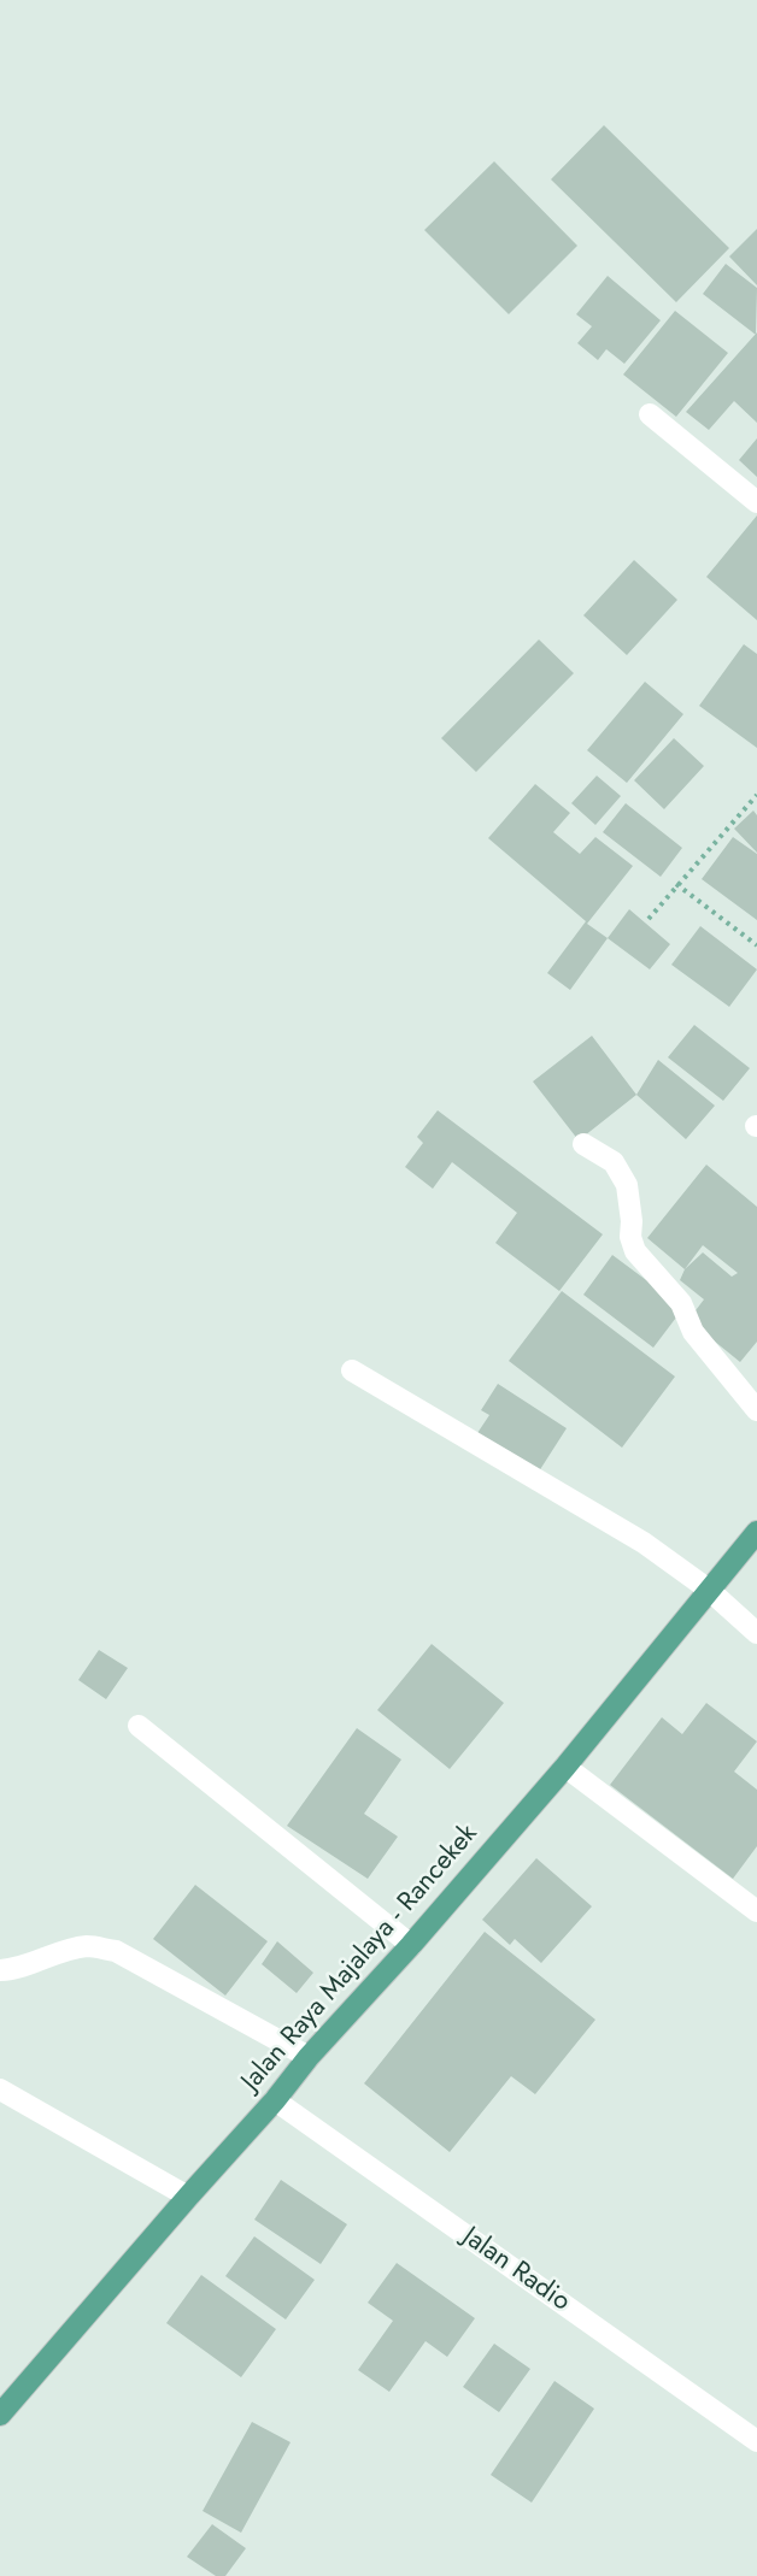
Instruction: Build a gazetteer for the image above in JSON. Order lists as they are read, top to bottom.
{
  "streets": {
    "main road": ["Jalan Raya Majalaya - Rancekek"],
    "street": ["Jalan Radio"]
  },
  "crossings": [
    ["Jalan Raya Majalaya - Rancekek", "Jalan Radio"]
  ]
}
